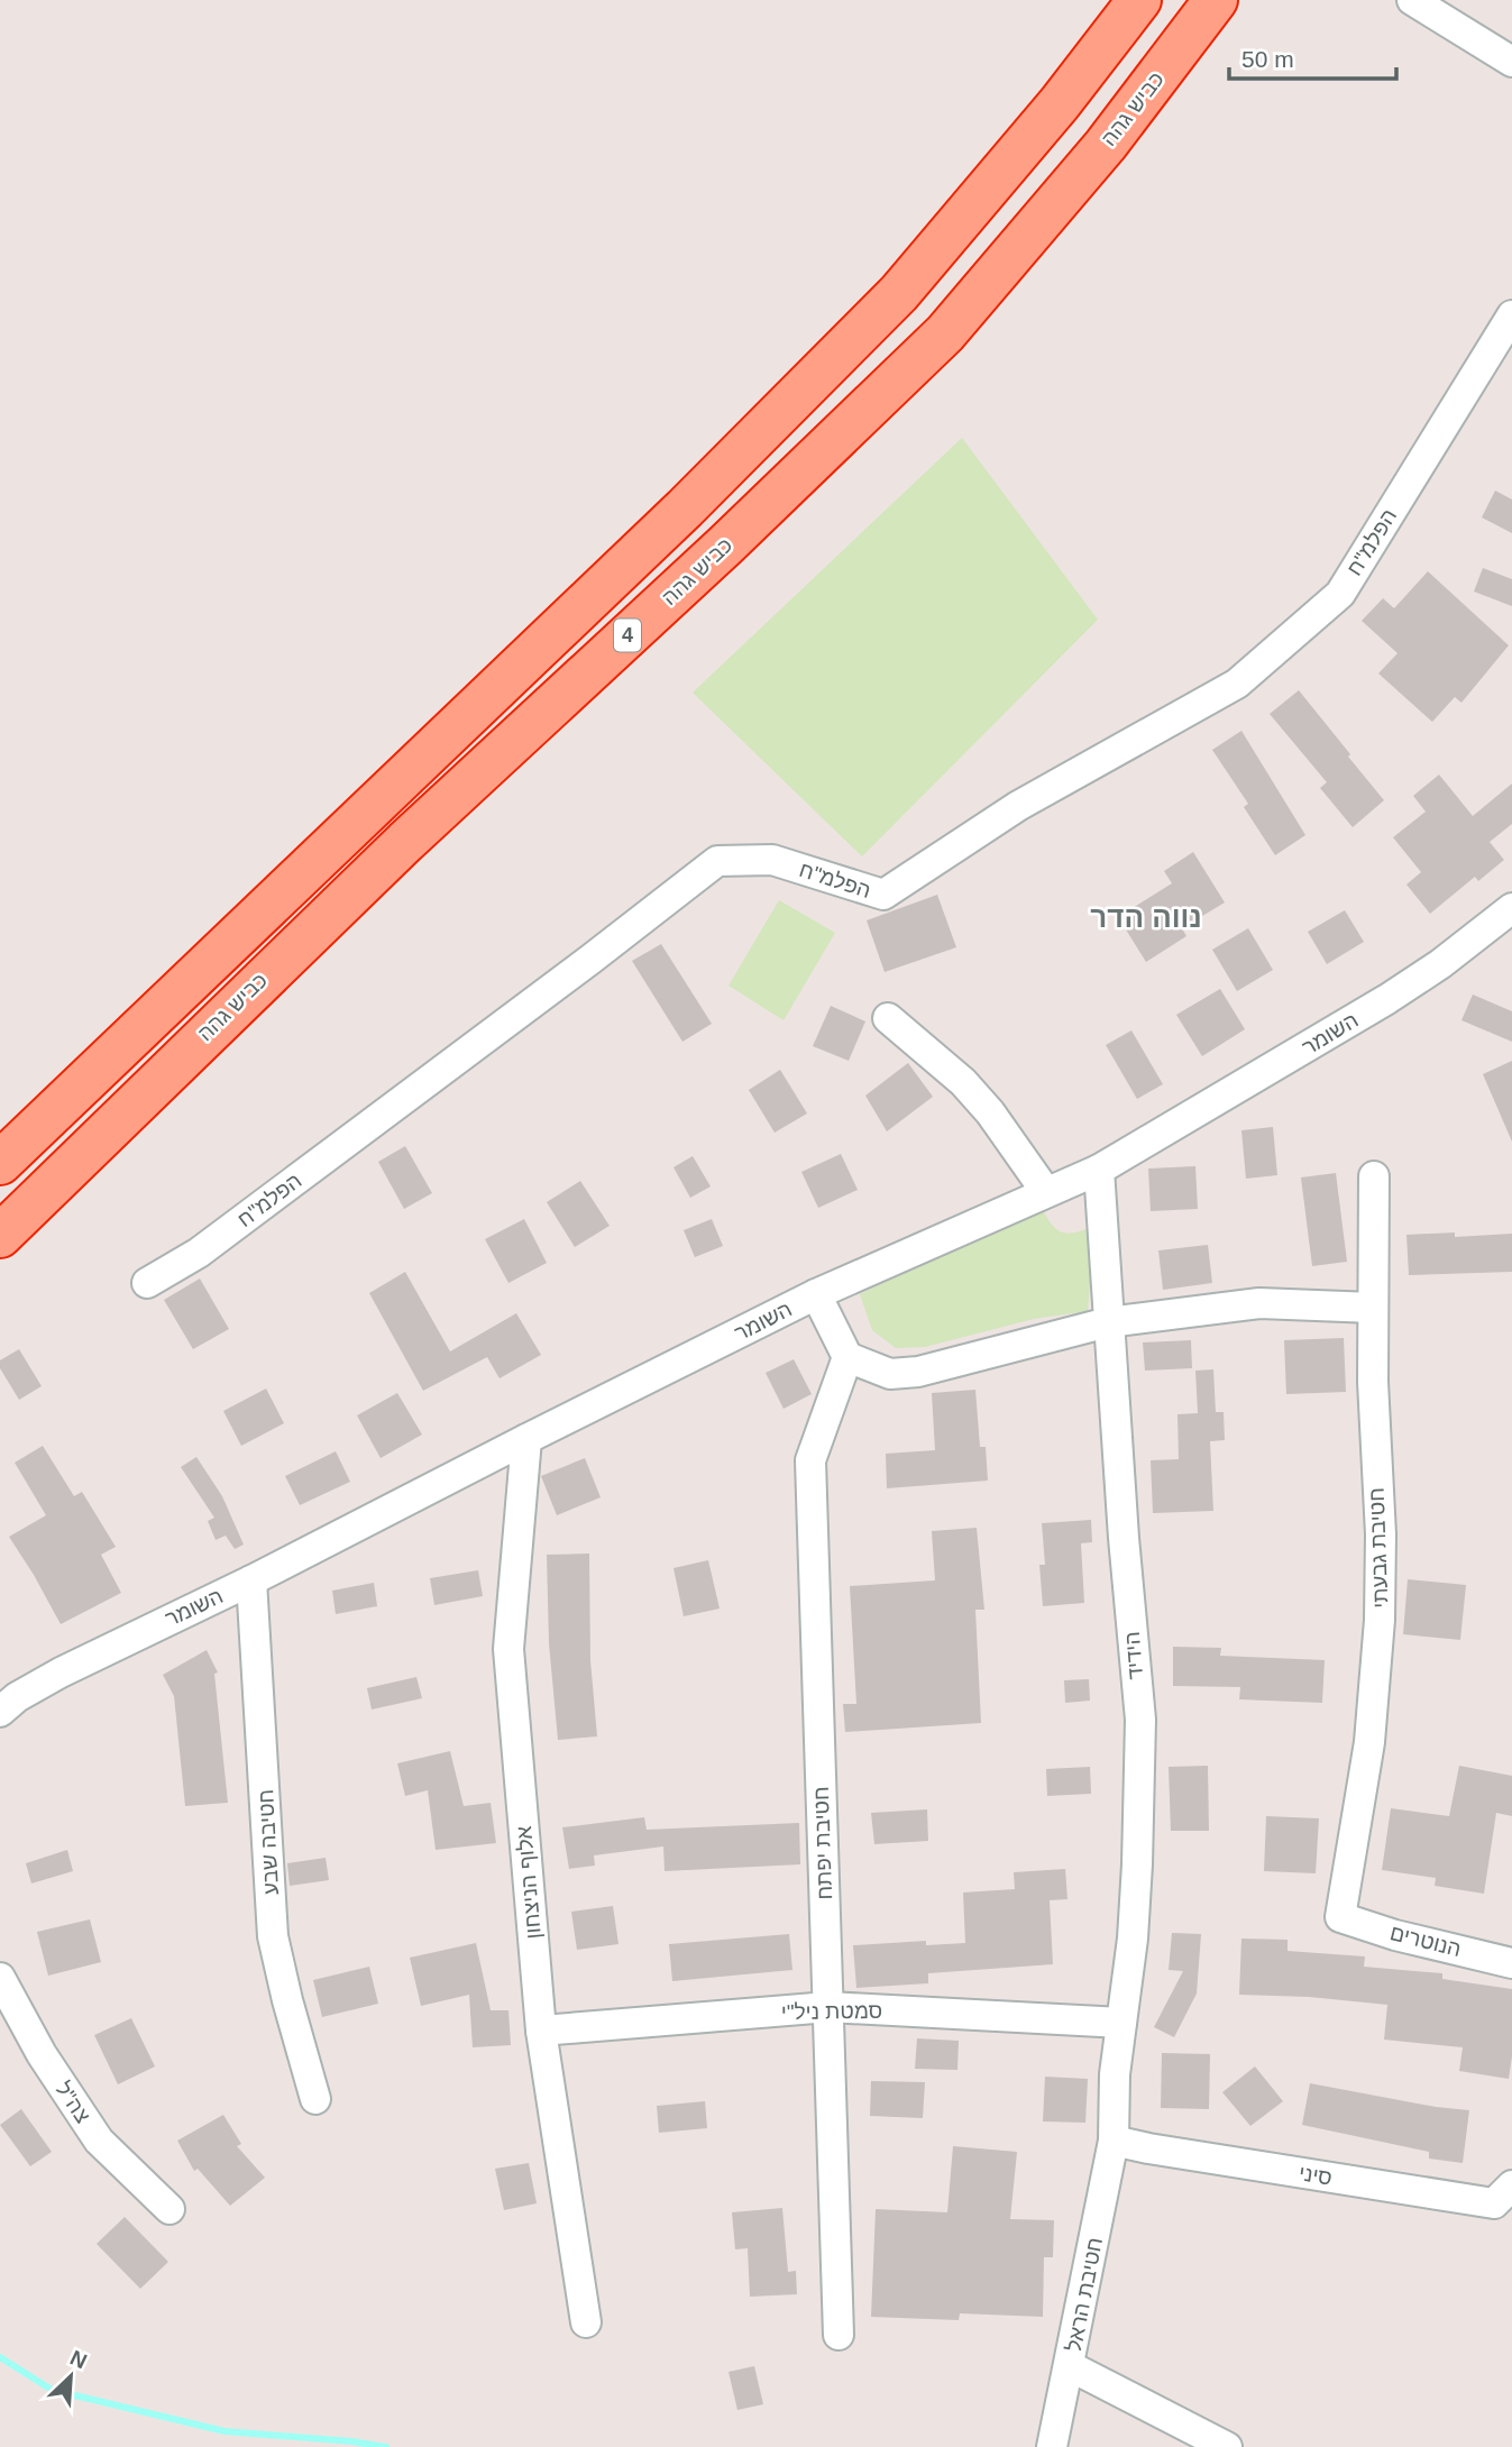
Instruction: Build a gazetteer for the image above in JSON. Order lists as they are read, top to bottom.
{
  "streets": {
    "highway": ["כביש גהה", "4"],
    "street": [
      "הפלמ\"ח",
      "השומר",
      "חטיבת גבעתי",
      "הידיד",
      "חטיבה שבע",
      "חטיבת יפתח",
      "אלוף הניצחון",
      "הנוטרים",
      "סמטת ניל\"י",
      "צה\"ל",
      "סיני",
      "חטיבת הראל"
    ]
  },
  "crossings": [
    ["השומר", "הידיד"],
    ["השומר", "חטיבה שבע"],
    ["השומר", "אלוף הניצחון"],
    ["חטיבת גבעתי", "הנוטרים"],
    ["הידיד", "סמטת ניל\"י"],
    ["הידיד", "סיני"],
    ["הידיד", "חטיבת הראל"],
    ["חטיבת יפתח", "סמטת ניל\"י"],
    ["אלוף הניצחון", "סמטת ניל\"י"],
    ["סיני", "חטיבת הראל"]
  ],
  "districts": ["נווה הדר"],
  "scale_bar": "50 m",
  "north": "top right"
}
